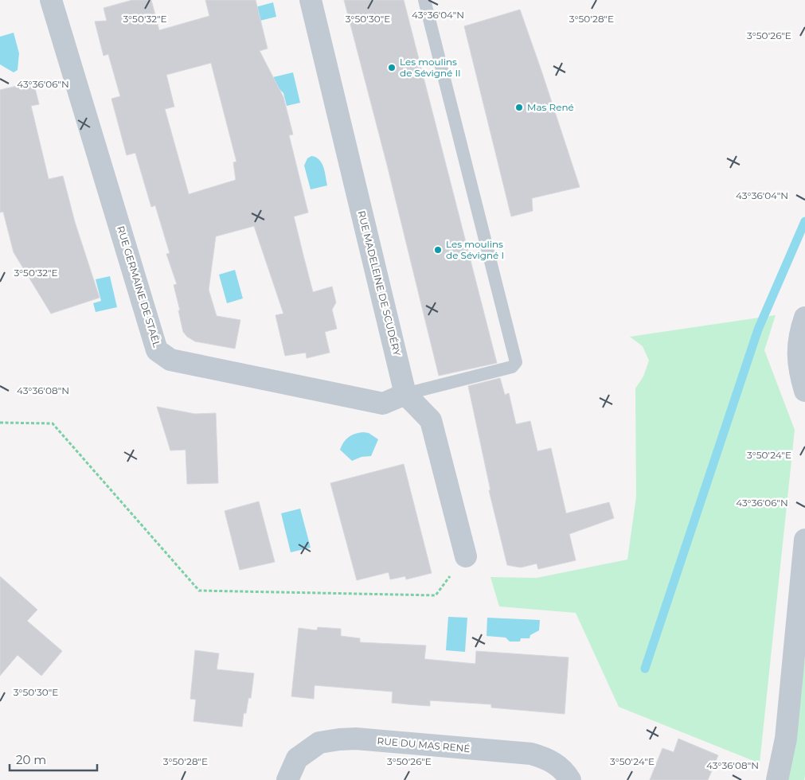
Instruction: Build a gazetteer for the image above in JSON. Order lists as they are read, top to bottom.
{
  "streets": {
    "street": ["RUE MADELEINE DE SCUDÉRY", "RUE GERMAINE DE STAËL", "RUE DU MAS RENÉ"]
  },
  "crossings": [
    ["RUE MADELEINE DE SCUDÉRY", "RUE GERMAINE DE STAËL"]
  ],
  "places": ["Les moulins de Sévigné II", "Mas René", "Les moulins de Sévigné I"],
  "scale_bar": "20 m",
  "coordinates": [
    "43°36'04\"N",
    "3°50'32\"E",
    "3°50'30\"E",
    "3°50'28\"E",
    "3°50'26\"E",
    "43°36'06\"N",
    "43°36'08\"N",
    "3°50'24\"E"
  ]
}
